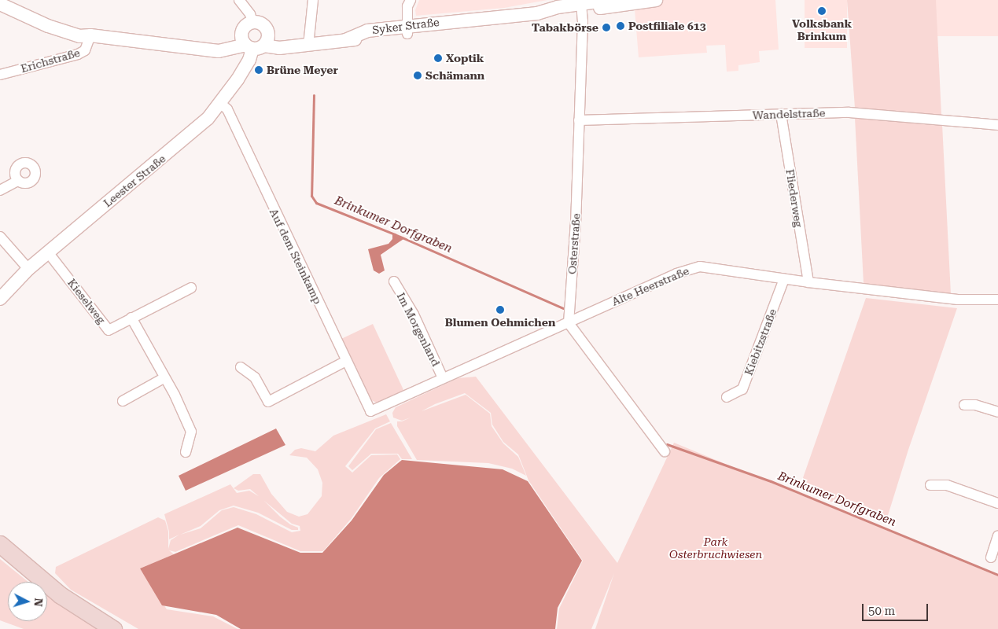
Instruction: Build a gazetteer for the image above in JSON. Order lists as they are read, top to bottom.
{
  "streets": {
    "street": [
      "Syker Straße",
      "Erichstraße",
      "Wandelstraße",
      "Leester Straße",
      "Fliederweg",
      "Osterstraße",
      "Auf dem Steinkamp",
      "Alte Heerstraße",
      "Kieselweg",
      "Im Morgenland",
      "Kiebitzstraße"
    ]
  },
  "crossings": [
    ["Syker Straße", "Leester Straße"],
    ["Syker Straße", "Osterstraße"],
    ["Wandelstraße", "Fliederweg"],
    ["Wandelstraße", "Osterstraße"],
    ["Leester Straße", "Auf dem Steinkamp"],
    ["Leester Straße", "Kieselweg"],
    ["Fliederweg", "Alte Heerstraße"],
    ["Osterstraße", "Alte Heerstraße"],
    ["Auf dem Steinkamp", "Alte Heerstraße"],
    ["Alte Heerstraße", "Im Morgenland"],
    ["Alte Heerstraße", "Kiebitzstraße"]
  ],
  "water": ["Brinkumer Dorfgraben"],
  "parks": ["Park Osterbruchwiesen"],
  "places": [
    "Volksbank Brinkum",
    "Postfiliale 613",
    "Tabakbörse",
    "Xoptik",
    "Brüne Meyer",
    "Schämann",
    "Blumen Oehmichen"
  ],
  "scale_bar": "50 m",
  "north": "right"
}
